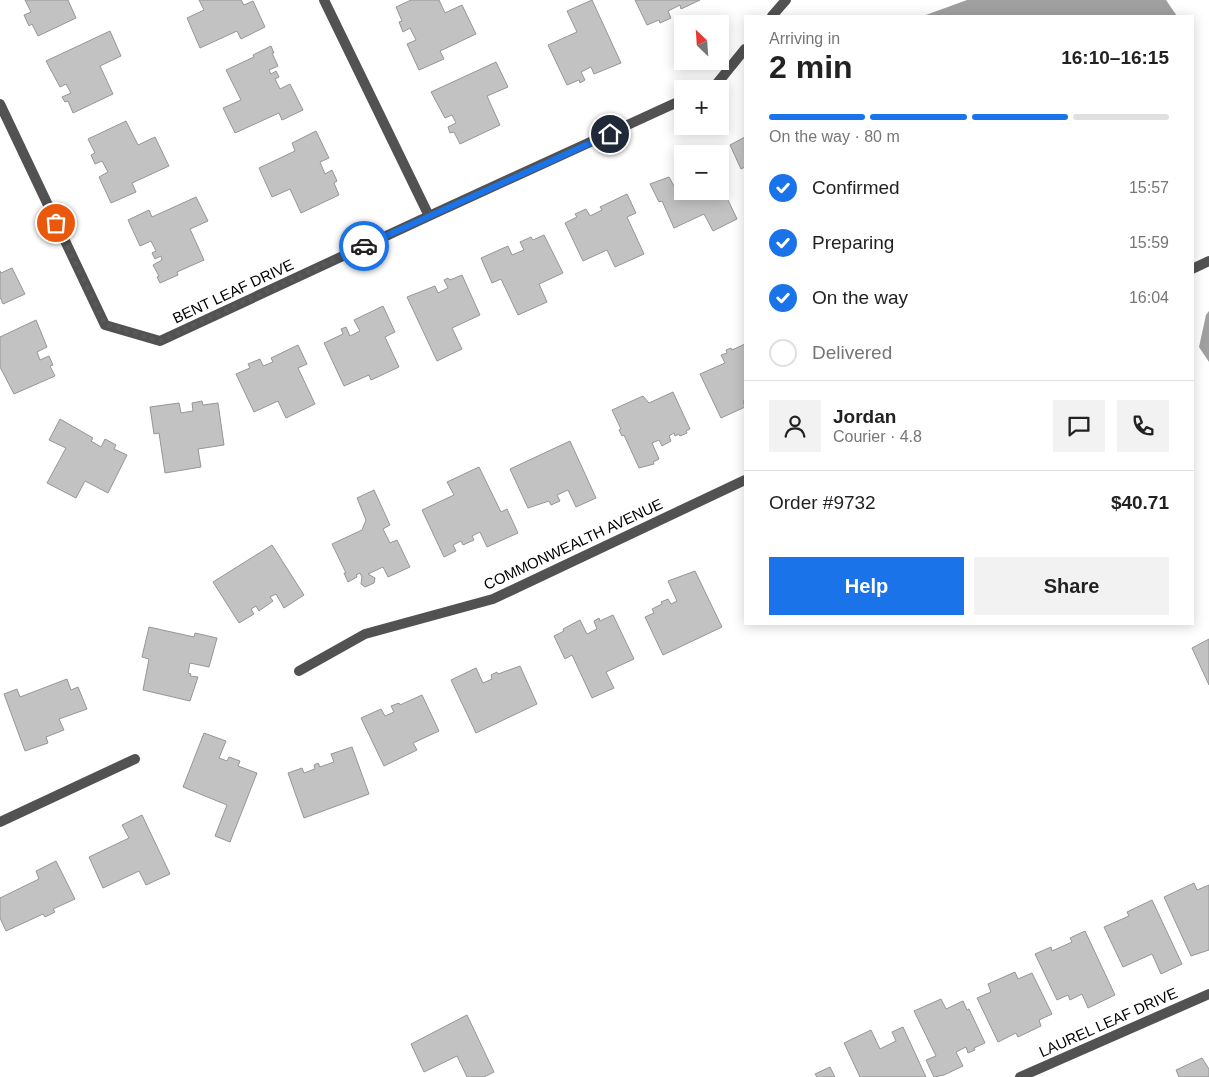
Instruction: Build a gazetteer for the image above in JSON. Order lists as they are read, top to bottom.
{
  "streets": {
    "street": ["BENT LEAF DRIVE", "COMMONWEALTH AVENUE", "LAUREL LEAF DRIVE"]
  },
  "north": "top left",
  "page": {
    "map_buttons": ["+", "−"],
    "heading": ["2 min", "Arriving in", "16:10–16:15"],
    "panel": [
      "Jordan",
      "Courier · 4.8",
      "Order #9732",
      "$40.71"
    ],
    "bar": "On the way · 80 m",
    "list": [
      ["Confirmed", "15:57"],
      ["Preparing", "15:59"],
      ["On the way", "16:04"],
      "Delivered"
    ],
    "buttons": ["Help", "Share"]
  }
}
